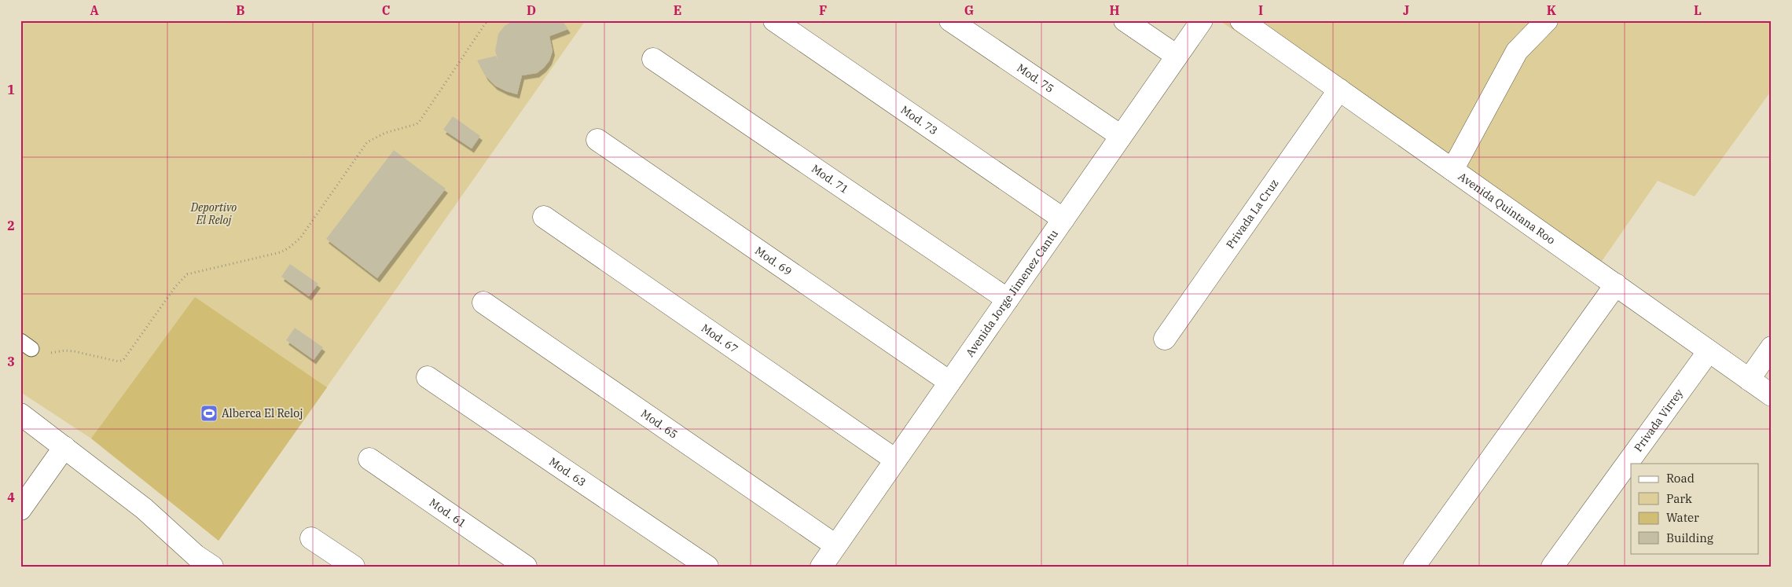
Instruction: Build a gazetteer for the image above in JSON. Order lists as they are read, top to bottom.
{
  "streets": {
    "street": [
      "Mod. 75",
      "Mod. 73",
      "Mod. 71",
      "Avenida Quintana Roo",
      "Privada La Cruz",
      "Mod. 69",
      "Avenida Jorge Jimenez Cantu",
      "Mod. 67",
      "Privada Virrey",
      "Mod. 65",
      "Mod. 63",
      "Mod. 61"
    ]
  },
  "crossings": [
    ["Mod. 75", "Avenida Jorge Jimenez Cantu"],
    ["Mod. 73", "Avenida Jorge Jimenez Cantu"],
    ["Mod. 71", "Avenida Jorge Jimenez Cantu"],
    ["Avenida Quintana Roo", "Privada La Cruz"],
    ["Avenida Quintana Roo", "Privada Virrey"],
    ["Mod. 69", "Avenida Jorge Jimenez Cantu"],
    ["Avenida Jorge Jimenez Cantu", "Mod. 67"],
    ["Avenida Jorge Jimenez Cantu", "Mod. 65"]
  ],
  "parks": ["Deportivo El Reloj"],
  "places": {
    "sports": ["Alberca El Reloj"]
  },
  "legend": [
    "Road",
    "Park",
    "Water",
    "Building"
  ],
  "grid": {
    "columns": [
      "A",
      "B",
      "C",
      "D",
      "E",
      "F",
      "G",
      "H",
      "I",
      "J",
      "K",
      "L"
    ],
    "rows": [
      "1",
      "2",
      "3",
      "4"
    ]
  }
}
